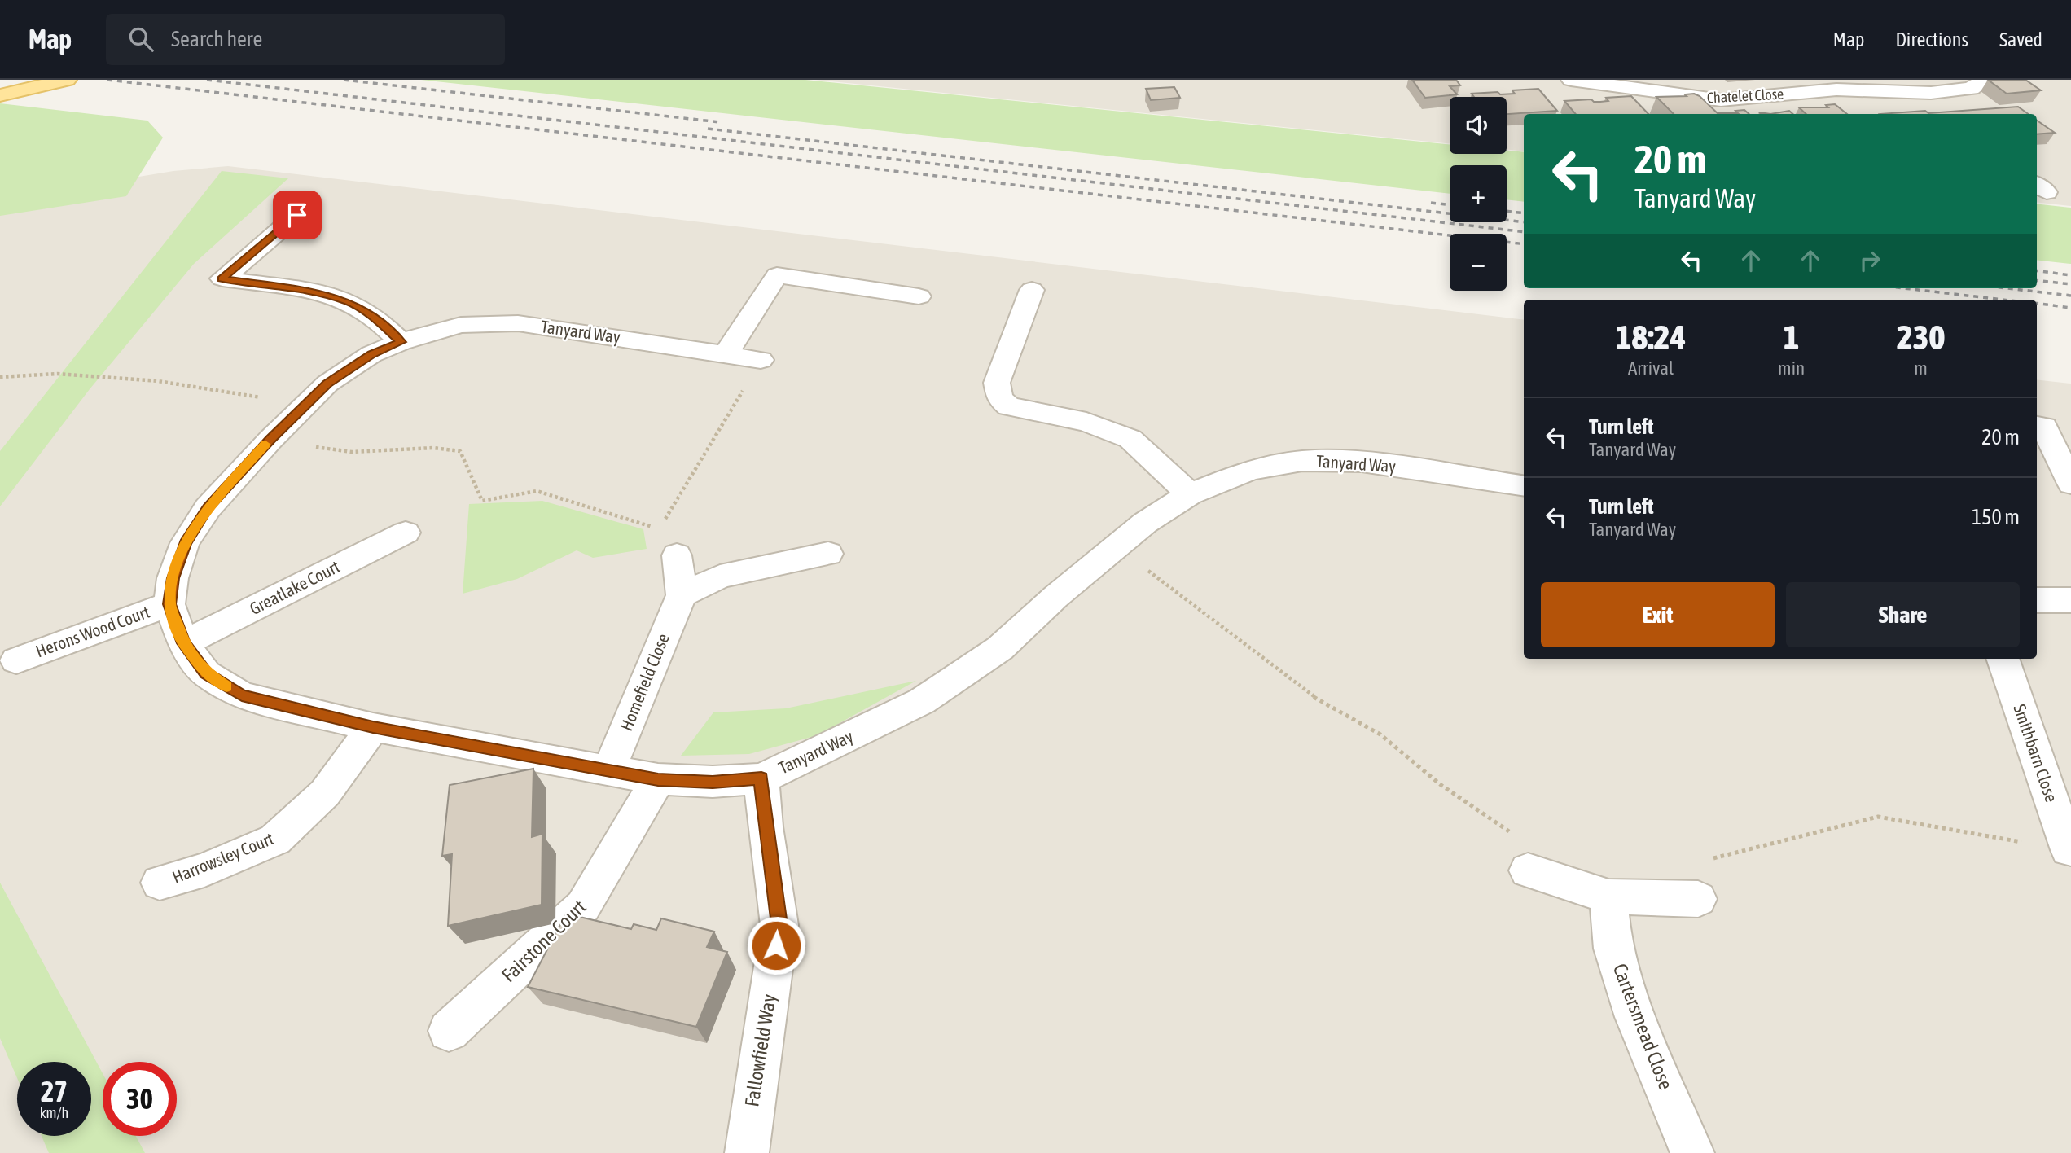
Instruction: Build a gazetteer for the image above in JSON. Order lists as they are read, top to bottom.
{
  "streets": {
    "street": [
      "Chatelet Close",
      "Tanyard Way",
      "Greatlake Court",
      "Herons Wood Court",
      "Homefield Close",
      "Smithbarn Close",
      "Harrowsley Court",
      "Fairstone Court",
      "Cartersmead Close",
      "Fallowfield Way"
    ]
  },
  "crossings": [
    ["Tanyard Way", "Greatlake Court"],
    ["Tanyard Way", "Herons Wood Court"],
    ["Tanyard Way", "Homefield Close"],
    ["Tanyard Way", "Harrowsley Court"],
    ["Tanyard Way", "Fairstone Court"],
    ["Tanyard Way", "Fallowfield Way"]
  ],
  "page": {
    "header": "Map",
    "search": "Search here",
    "nav": ["Map", "Directions", "Saved"],
    "map_buttons": ["+", "−"],
    "turn": ["20 m", "Tanyard Way"],
    "eta": [
      "18:24",
      "Arrival",
      "1",
      "min",
      "230",
      "m"
    ],
    "list": [
      {
        "name": "Turn left",
        "note": "Tanyard Way",
        "value": "20 m"
      },
      {
        "name": "Turn left",
        "note": "Tanyard Way",
        "value": "150 m"
      }
    ],
    "buttons": ["Exit", "Share"],
    "speed": "27 km/h",
    "limit": "30"
  }
}
